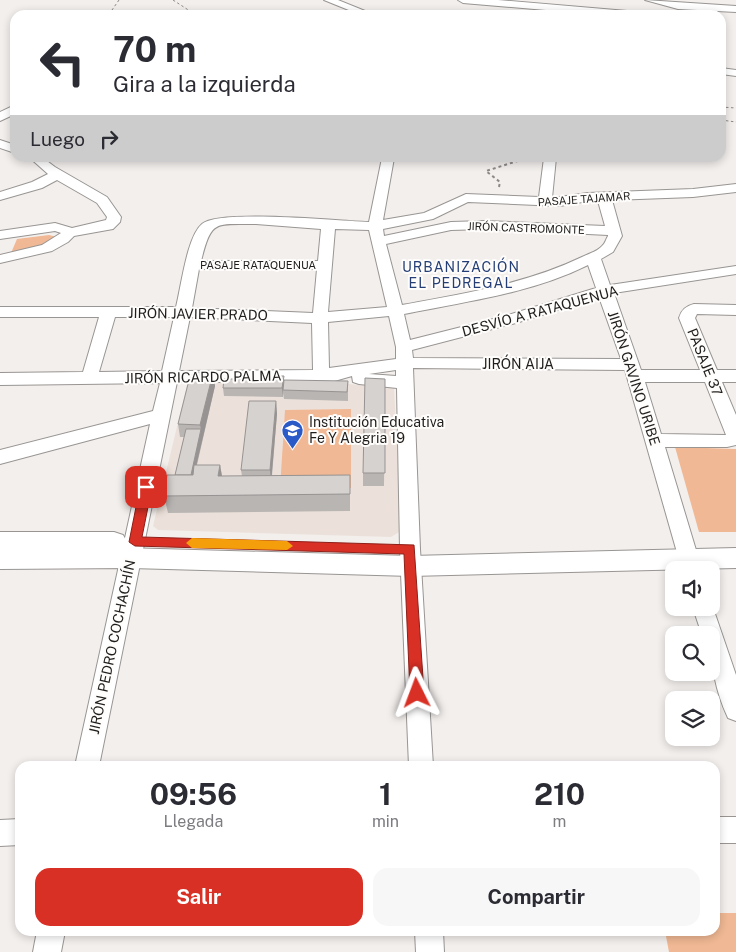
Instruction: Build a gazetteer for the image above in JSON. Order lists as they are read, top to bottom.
{
  "streets": {
    "street": [
      "PASAJE TAJAMAR",
      "JIRÓN CASTROMONTE",
      "PASAJE RATAQUENUA",
      "DESVÍO A RATAQUENUA",
      "JIRÓN JAVIER PRADO",
      "PASAJE 37",
      "JIRÓN AIJA",
      "JIRÓN RICARDO PALMA",
      "JIRÓN GAVINO URIBE",
      "JIRÓN PEDRO COCHACHÍN"
    ]
  },
  "crossings": [
    ["PASAJE TAJAMAR", "JIRÓN PEDRO COCHACHÍN"],
    ["PASAJE RATAQUENUA", "JIRÓN PEDRO COCHACHÍN"],
    ["DESVÍO A RATAQUENUA", "JIRÓN AIJA"],
    ["DESVÍO A RATAQUENUA", "JIRÓN RICARDO PALMA"],
    ["DESVÍO A RATAQUENUA", "JIRÓN GAVINO URIBE"],
    ["JIRÓN JAVIER PRADO", "JIRÓN GAVINO URIBE"],
    ["JIRÓN JAVIER PRADO", "JIRÓN PEDRO COCHACHÍN"],
    ["PASAJE 37", "JIRÓN AIJA"],
    ["JIRÓN AIJA", "JIRÓN RICARDO PALMA"],
    ["JIRÓN AIJA", "JIRÓN GAVINO URIBE"],
    ["JIRÓN RICARDO PALMA", "JIRÓN PEDRO COCHACHÍN"]
  ],
  "districts": ["URBANIZACIÓN EL PEDREGAL"],
  "places": {
    "school or university": ["Institución Educativa Fe Y Alegria 19"]
  },
  "page": {
    "turn": ["70 m", "Gira a la izquierda"],
    "then": "Luego",
    "eta": [
      "09:56",
      "Llegada",
      "1",
      "min",
      "210",
      "m"
    ],
    "buttons": ["Salir", "Compartir"]
  }
}
